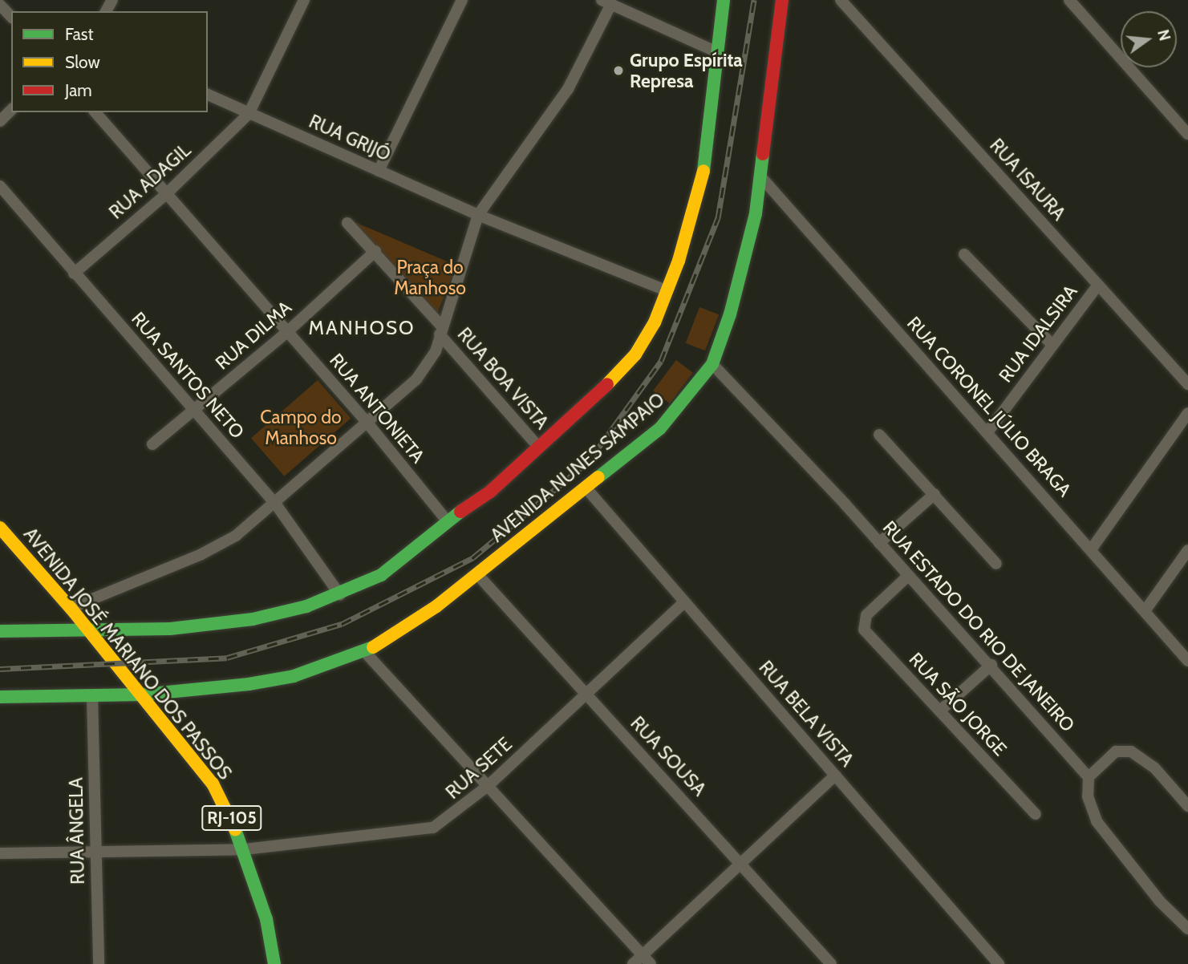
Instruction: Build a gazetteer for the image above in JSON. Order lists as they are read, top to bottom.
{
  "streets": {
    "street": [
      "RUA GRIJÓ",
      "RUA ISAURA",
      "RUA ADAGIL",
      "RUA IDALSIRA",
      "RUA DILMA",
      "RUA SANTOS NETO",
      "RUA BOA VISTA",
      "RUA CORONEL JÚLIO BRAGA",
      "RUA ANTONIETA",
      "AVENIDA NUNES SAMPAIO",
      "RUA ESTADO DO RIO DE JANEIRO",
      "AVENIDA JOSÉ MARIANO DOS PASSOS",
      "RUA SÃO JORGE",
      "RUA BELA VISTA",
      "RUA SOUSA",
      "RUA SETE",
      "RJ-105",
      "RUA ÂNGELA"
    ]
  },
  "crossings": [
    ["RUA GRIJÓ", "RUA ADAGIL"],
    ["RUA ISAURA", "RUA IDALSIRA"],
    ["RUA ADAGIL", "RUA SANTOS NETO"],
    ["RUA ADAGIL", "RUA ANTONIETA"],
    ["RUA IDALSIRA", "RUA CORONEL JÚLIO BRAGA"],
    ["RUA DILMA", "RUA SANTOS NETO"],
    ["RUA DILMA", "RUA BOA VISTA"],
    ["RUA DILMA", "RUA ANTONIETA"],
    ["RUA CORONEL JÚLIO BRAGA", "AVENIDA NUNES SAMPAIO"],
    ["AVENIDA NUNES SAMPAIO", "RUA ESTADO DO RIO DE JANEIRO"],
    ["AVENIDA NUNES SAMPAIO", "AVENIDA JOSÉ MARIANO DOS PASSOS"],
    ["AVENIDA NUNES SAMPAIO", "RUA BELA VISTA"],
    ["AVENIDA NUNES SAMPAIO", "RUA SOUSA"],
    ["AVENIDA NUNES SAMPAIO", "RUA ÂNGELA"],
    ["RUA ESTADO DO RIO DE JANEIRO", "RUA SÃO JORGE"],
    ["AVENIDA JOSÉ MARIANO DOS PASSOS", "RUA SETE"],
    ["RUA BELA VISTA", "RUA SETE"],
    ["RUA SOUSA", "RUA SETE"],
    ["RUA SETE", "RUA ÂNGELA"]
  ],
  "districts": ["MANHOSO"],
  "parks": ["Praça do Manhoso", "Campo do Manhoso"],
  "places": ["Grupo Espírita Represa"],
  "legend": ["Fast", "Slow", "Jam"],
  "north": "right"
}
